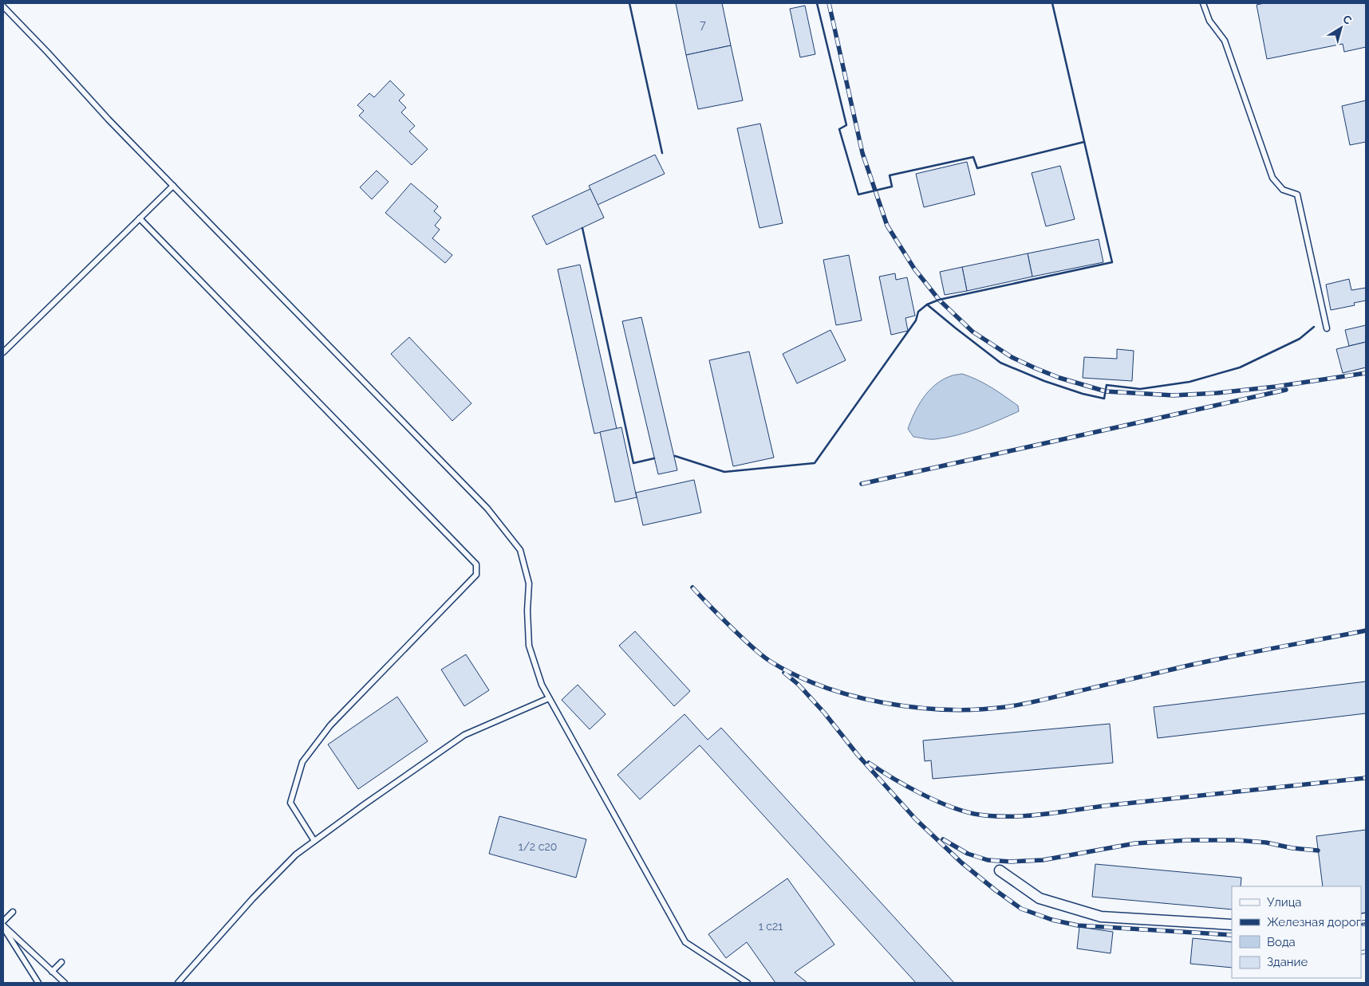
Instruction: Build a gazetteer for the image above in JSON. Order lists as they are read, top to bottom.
{
  "house_numbers": ["7", "1/2 с20", "1 с21"],
  "legend": [
    "Улица",
    "Железная дорога",
    "Вода",
    "Здание"
  ],
  "north": "top right"
}
